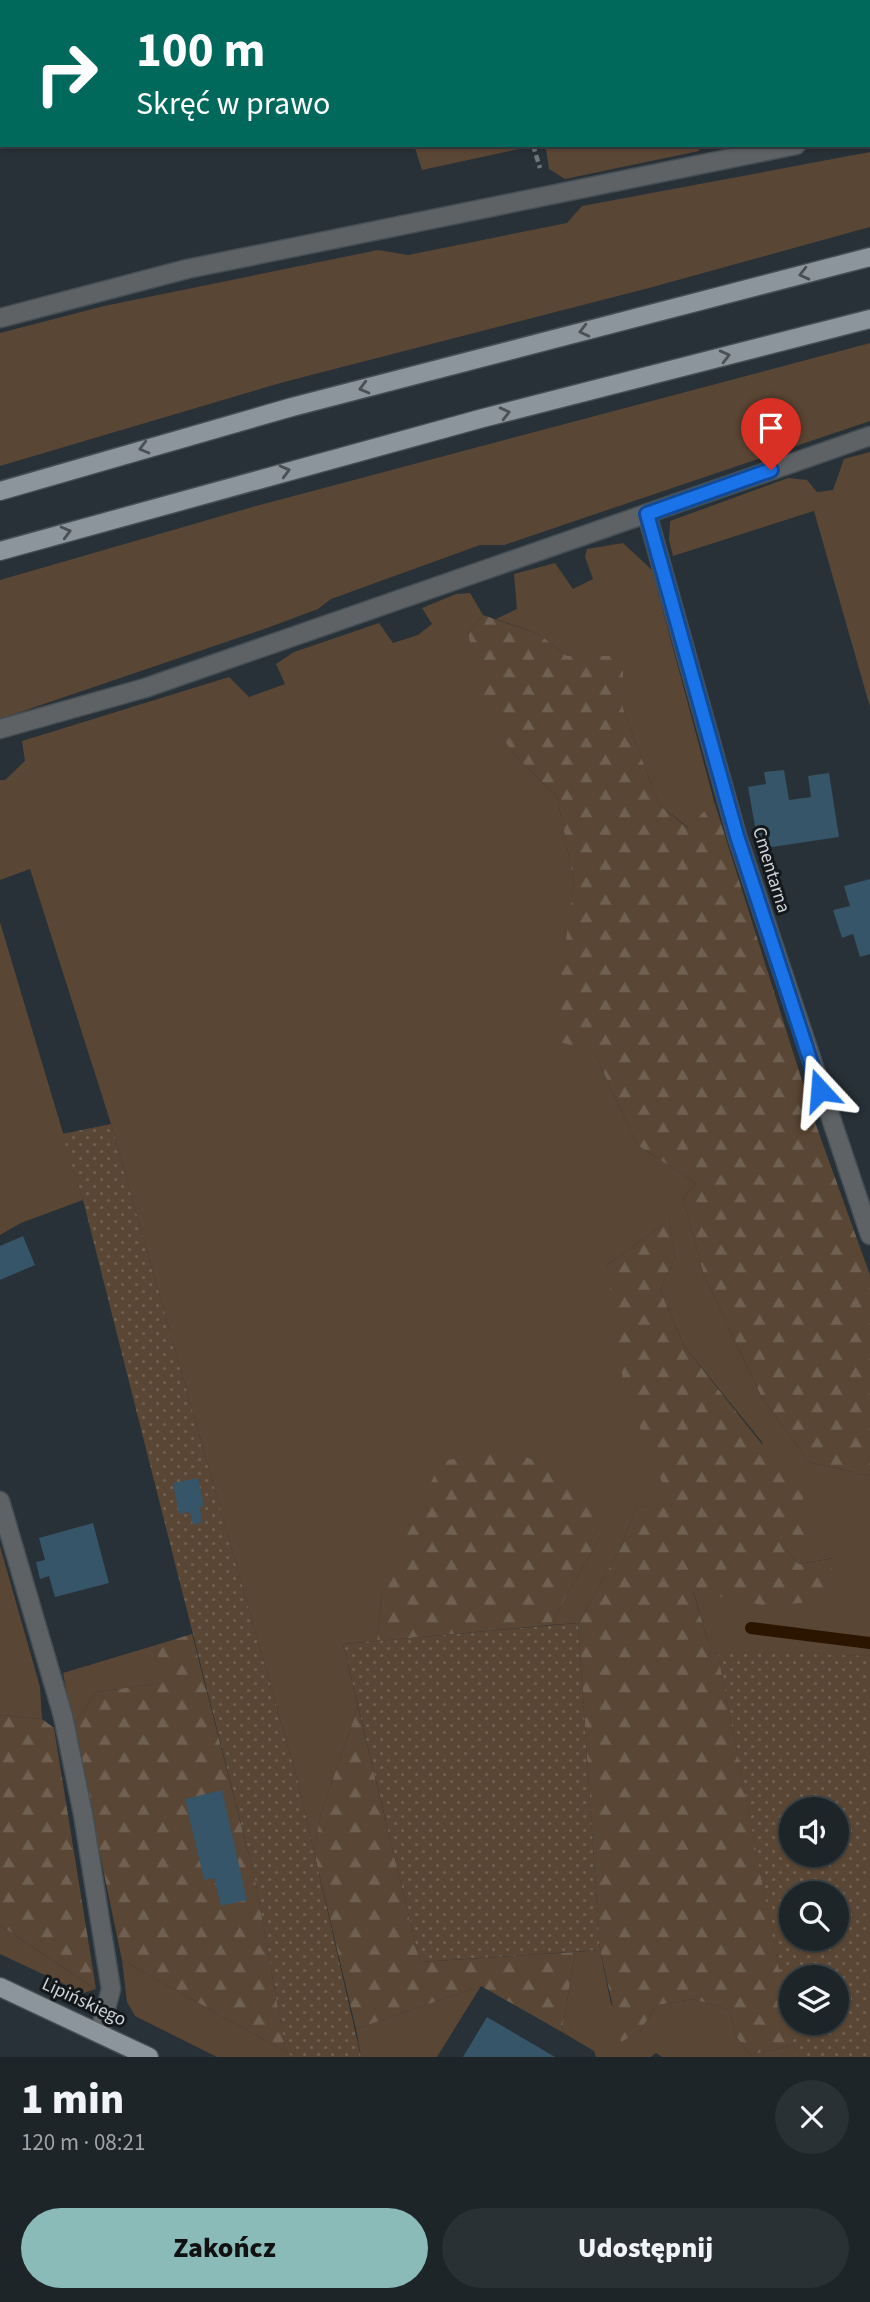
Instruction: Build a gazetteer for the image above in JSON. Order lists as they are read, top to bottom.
{
  "streets": {
    "main road": ["Lipińskiego"],
    "lane": ["Cmentarna"]
  },
  "page": {
    "turn": ["100 m", "Skręć w prawo"],
    "heading": ["1 min", "120 m · 08:21"],
    "buttons": ["Zakończ", "Udostępnij"]
  }
}
